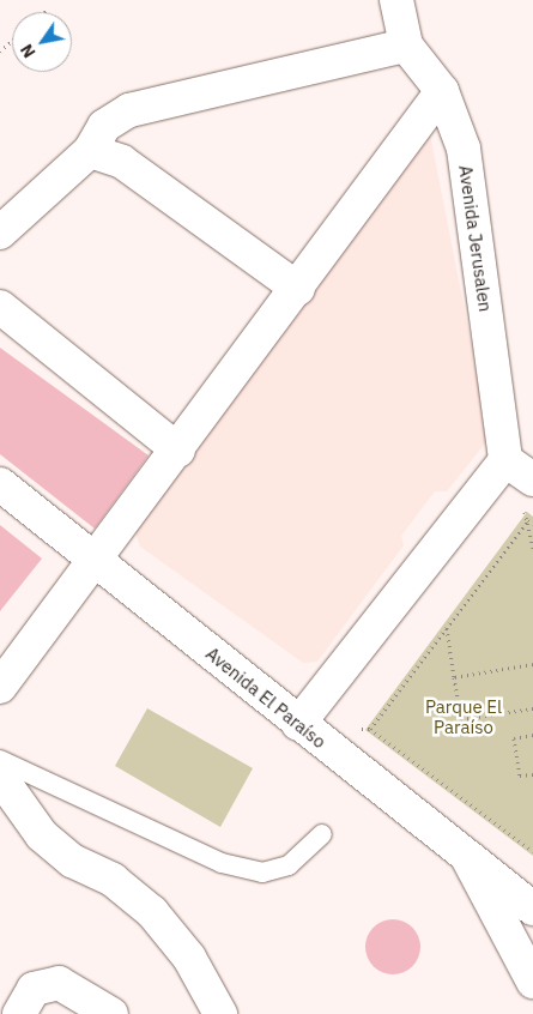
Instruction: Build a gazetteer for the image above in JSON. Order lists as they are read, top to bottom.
{
  "streets": {
    "street": ["Avenida Jerusalen", "Avenida El Paraíso"]
  },
  "parks": ["Parque El Paraíso"],
  "north": "bottom left"
}
